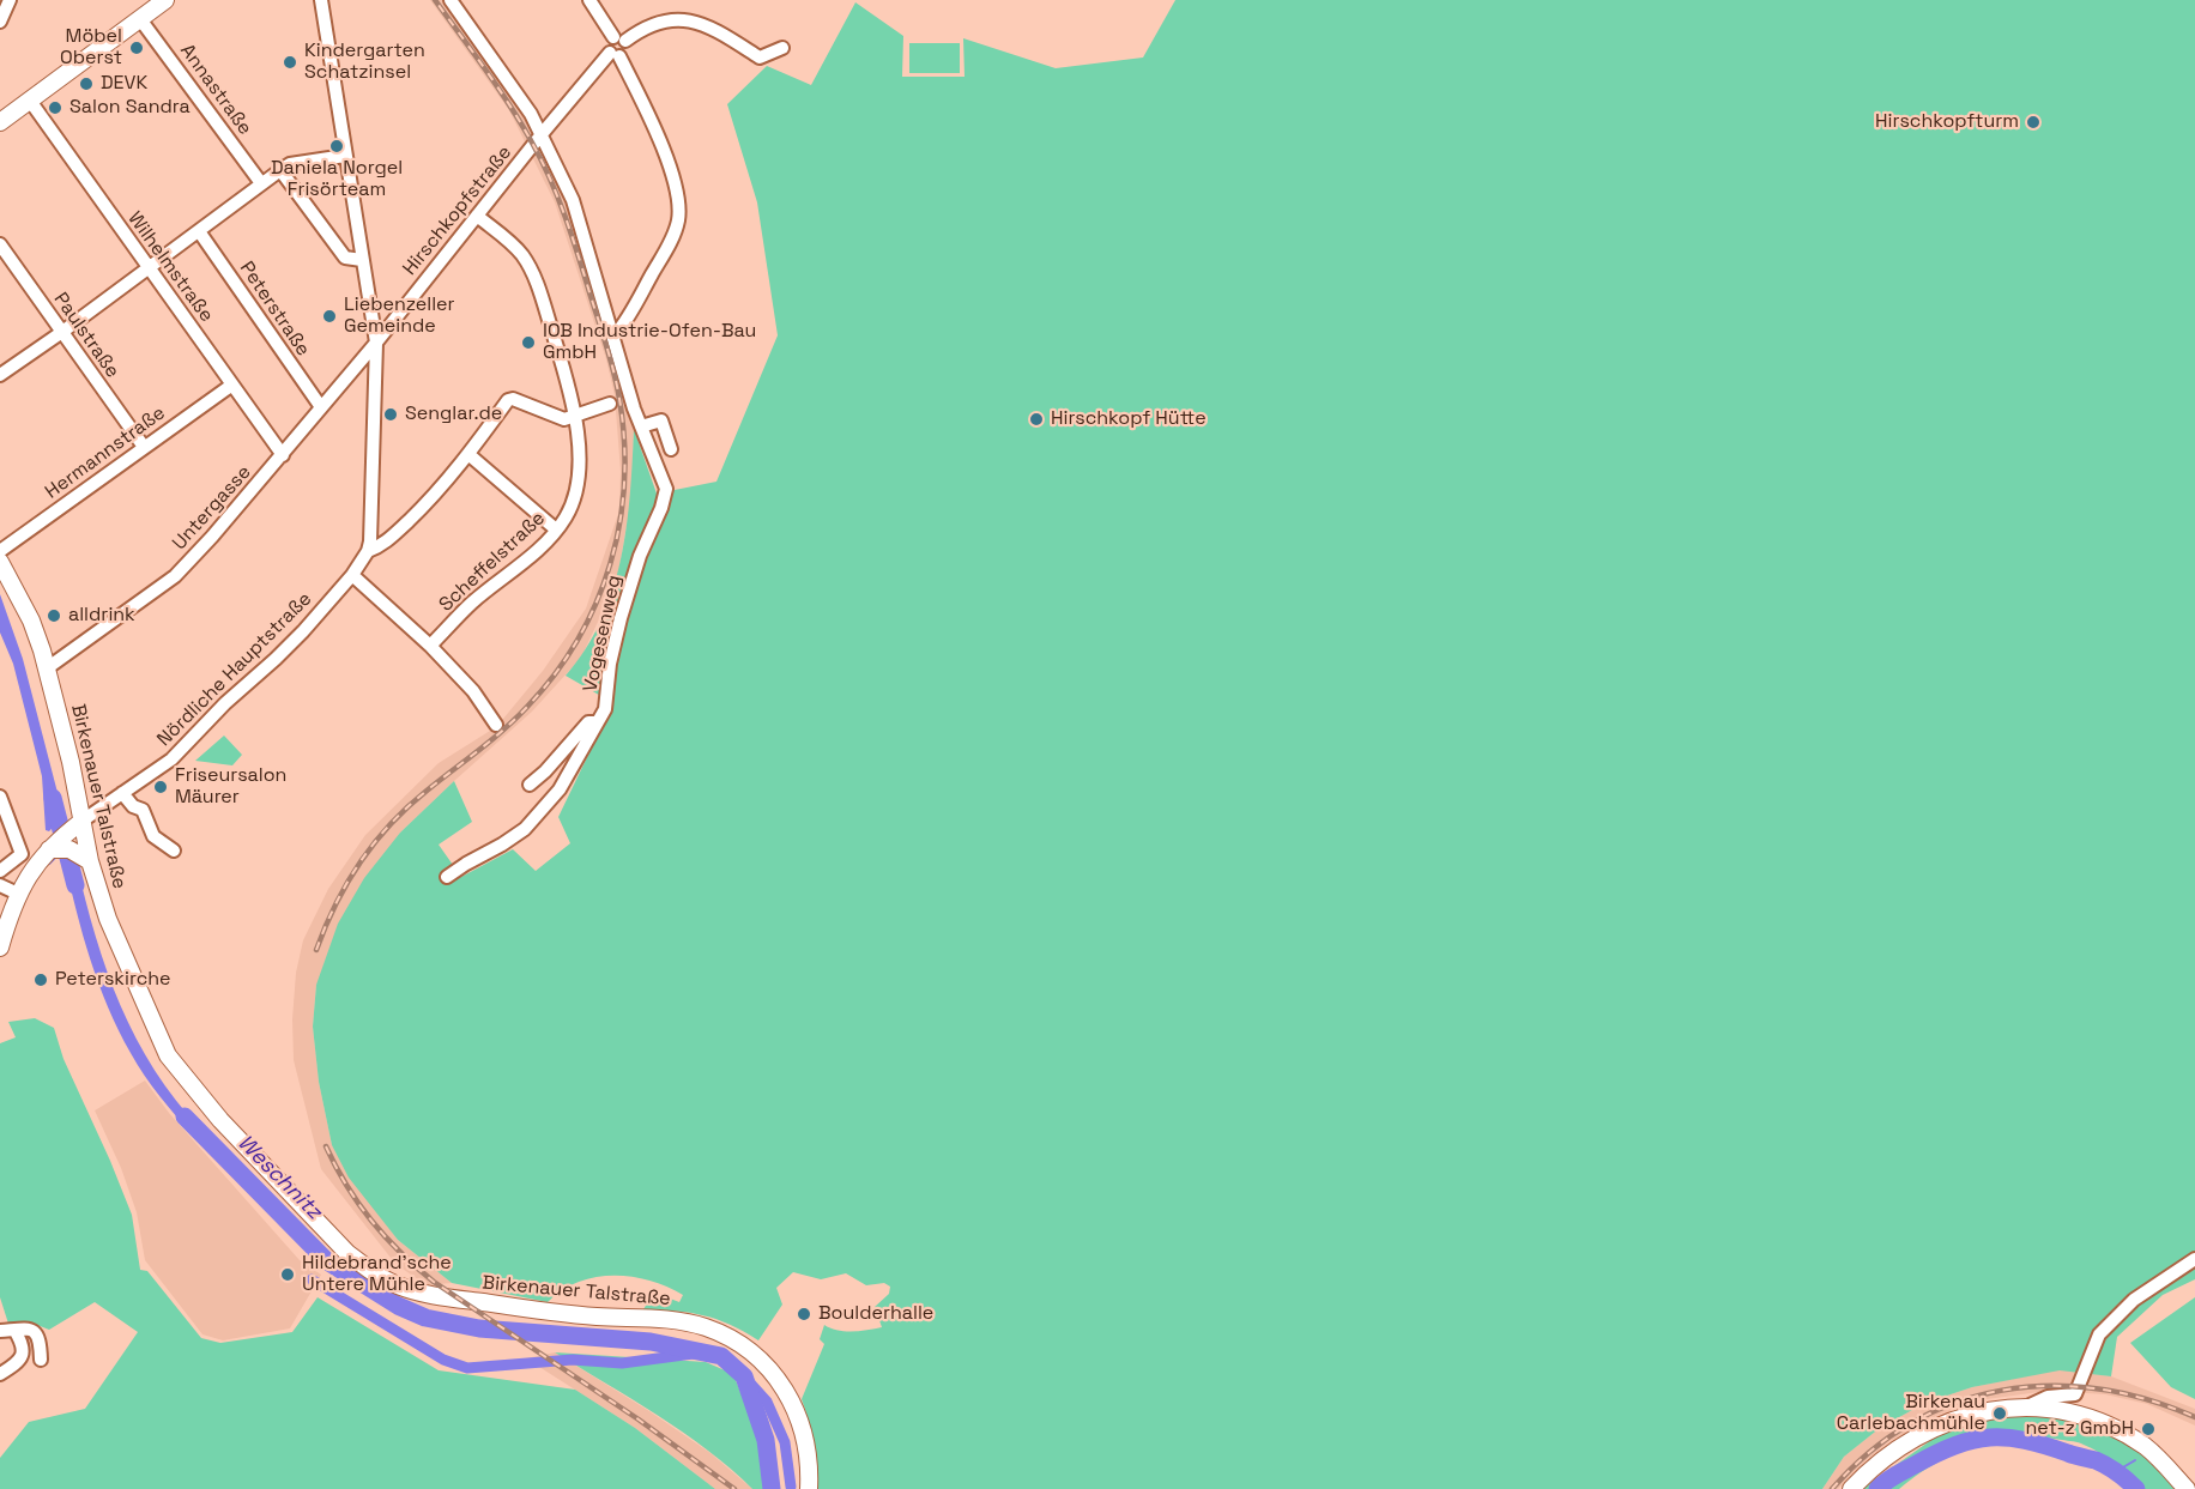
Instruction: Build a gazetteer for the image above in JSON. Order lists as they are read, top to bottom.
{
  "streets": {
    "main road": ["Birkenauer Talstraße"],
    "street": [
      "Annastraße",
      "Hirschkopfstraße",
      "Wilhelmstraße",
      "Peterstraße",
      "Paulstraße",
      "Hermannstraße",
      "Untergasse",
      "Scheffelstraße",
      "Vogesenweg",
      "Nördliche Hauptstraße"
    ]
  },
  "crossings": [
    ["Hirschkopfstraße", "Untergasse"],
    ["Hirschkopfstraße", "Scheffelstraße"],
    ["Hirschkopfstraße", "Nördliche Hauptstraße"],
    ["Wilhelmstraße", "Hermannstraße"],
    ["Wilhelmstraße", "Untergasse"],
    ["Peterstraße", "Untergasse"],
    ["Paulstraße", "Hermannstraße"],
    ["Untergasse", "Nördliche Hauptstraße"],
    ["Untergasse", "Birkenauer Talstraße"],
    ["Nördliche Hauptstraße", "Birkenauer Talstraße"]
  ],
  "water": ["Weschnitz"],
  "places": [
    "Möbel Oberst",
    "Kindergarten Schatzinsel",
    "DEVK",
    "Salon Sandra",
    "Hirschkopfturm",
    "Daniela Norgel Frisörteam",
    "Liebenzeller Gemeinde",
    "IOB Industrie-Ofen-Bau GmbH",
    "Senglar.de",
    "Hirschkopf Hütte",
    "alldrink",
    "Friseursalon Mäurer",
    "Peterskirche",
    "Hildebrand’sche Untere Mühle",
    "Boulderhalle",
    "Birkenau Carlebachmühle",
    "net-z GmbH"
  ]
}
